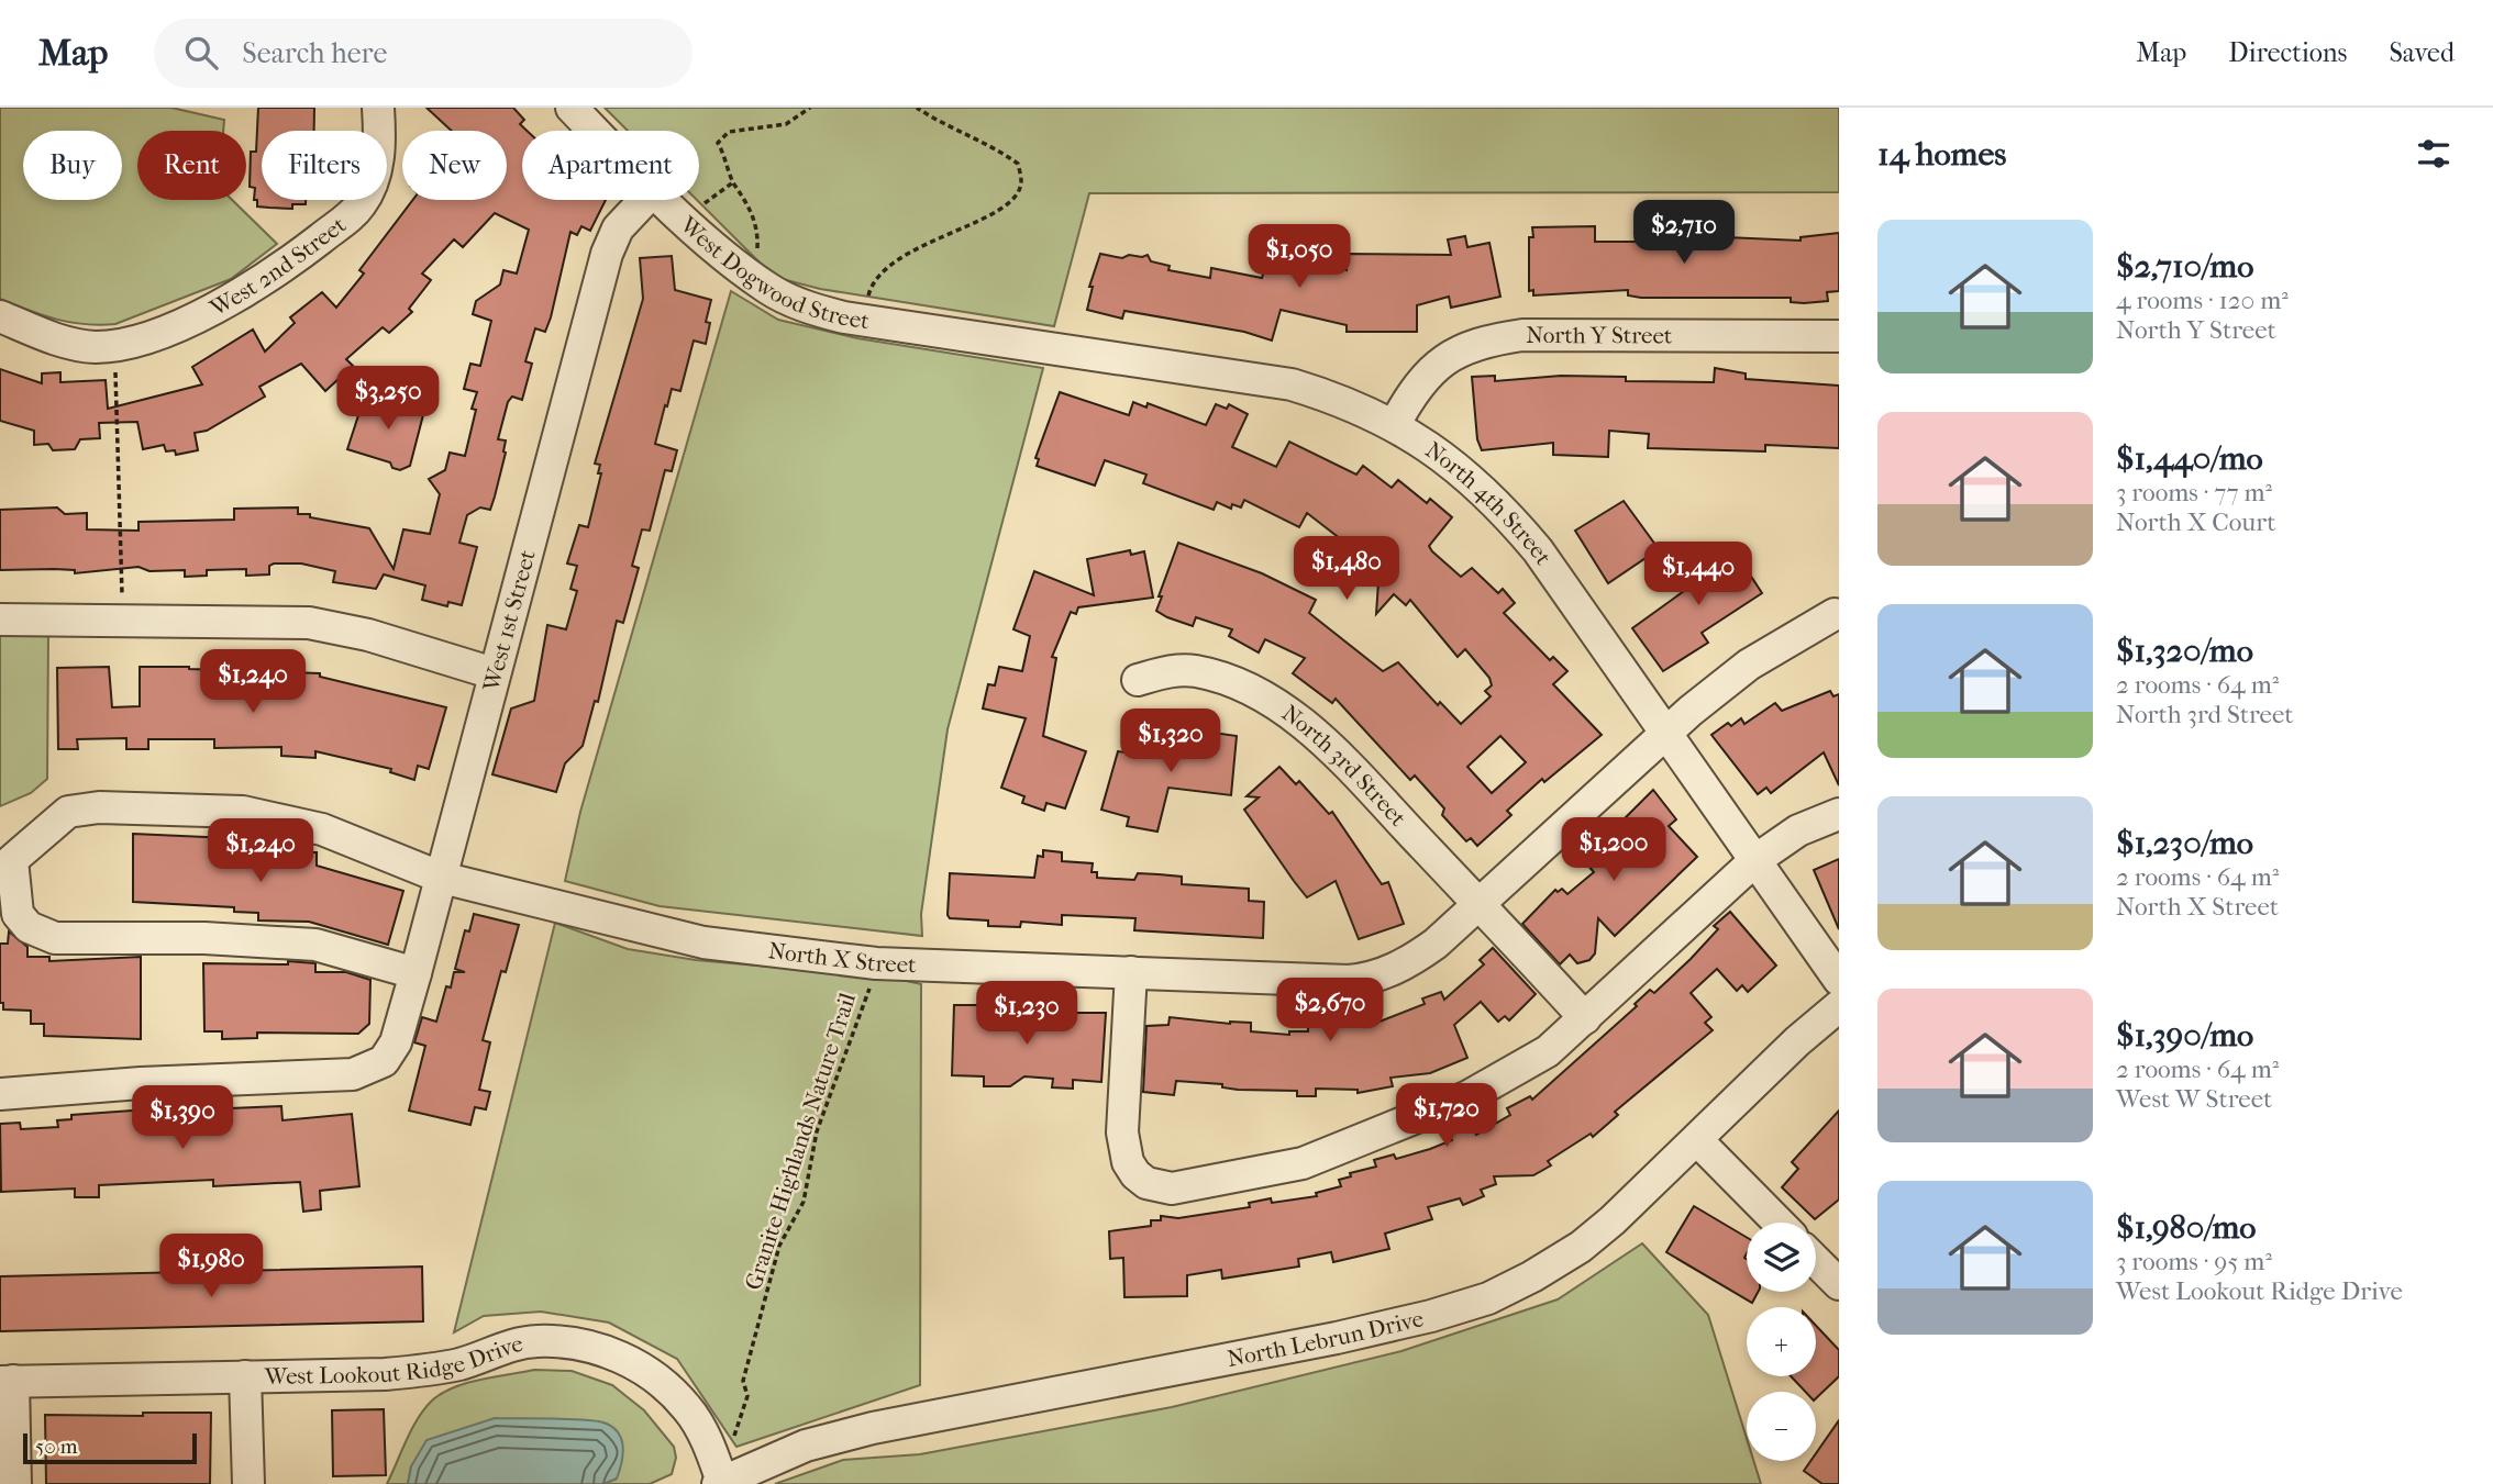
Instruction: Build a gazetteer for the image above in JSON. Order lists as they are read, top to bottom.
{
  "streets": {
    "street": [
      "West 2nd Street",
      "West Dogwood Street",
      "North Y Street",
      "North 4th Street",
      "West 1st Street",
      "North 3rd Street",
      "North X Street",
      "North Lebrun Drive",
      "West Lookout Ridge Drive"
    ],
    "path": ["Granite Highlands Nature Trail"]
  },
  "crossings": [
    ["West Dogwood Street", "North 4th Street"],
    ["North Y Street", "North 4th Street"],
    ["North 4th Street", "North X Street"],
    ["West 1st Street", "North X Street"],
    ["North 3rd Street", "North X Street"],
    ["North X Street", "Granite Highlands Nature Trail"],
    ["Granite Highlands Nature Trail", "West Lookout Ridge Drive"],
    ["North Lebrun Drive", "West Lookout Ridge Drive"]
  ],
  "scale_bar": "50 m",
  "page": {
    "header": "Map",
    "search": "Search here",
    "nav": ["Map", "Directions", "Saved"],
    "heading": "14 homes",
    "chip": [
      "Buy",
      "Rent",
      "Filters",
      "New",
      "Apartment"
    ],
    "price": [
      "$2,710",
      "$1,050",
      "$3,250",
      "$1,480",
      "$1,440",
      "$1,240",
      "$1,320",
      "$1,200",
      "$1,240",
      "$2,670",
      "$1,230",
      "$1,720",
      "$1,390",
      "$1,980"
    ],
    "list": [
      {
        "name": "$2,710/mo",
        "note": "4 rooms · 120 m² · North Y Street"
      },
      {
        "name": "$1,440/mo",
        "note": "3 rooms · 77 m² · North X Court"
      },
      {
        "name": "$1,320/mo",
        "note": "2 rooms · 64 m² · North 3rd Street"
      },
      {
        "name": "$1,230/mo",
        "note": "2 rooms · 64 m² · North X Street"
      },
      {
        "name": "$1,390/mo",
        "note": "2 rooms · 64 m² · West W Street"
      },
      {
        "name": "$1,980/mo",
        "note": "3 rooms · 95 m² · West Lookout Ridge Drive"
      }
    ],
    "map_buttons": ["+", "−"],
    "scale": "50 m"
  }
}
